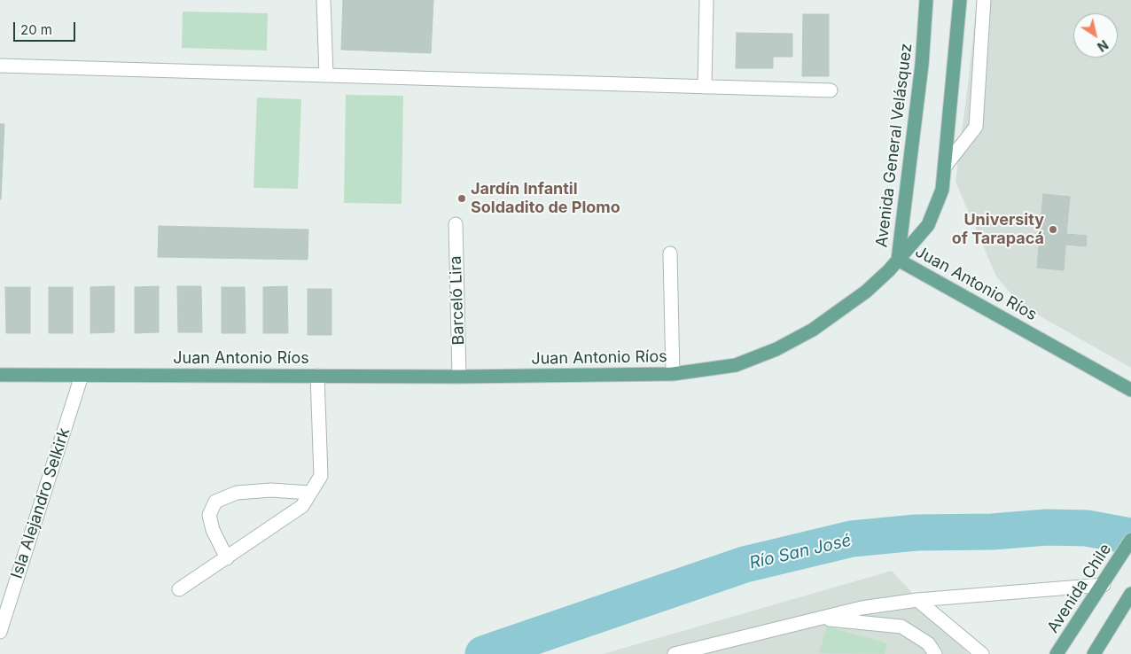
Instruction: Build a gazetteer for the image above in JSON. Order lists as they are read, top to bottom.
{
  "streets": {
    "main road": ["Avenida General Velásquez", "Juan Antonio Ríos", "Avenida Chile"],
    "street": ["Barceló Lira", "Isla Alejandro Selkirk"]
  },
  "crossings": [
    ["Avenida General Velásquez", "Juan Antonio Ríos"],
    ["Juan Antonio Ríos", "Barceló Lira"],
    ["Juan Antonio Ríos", "Isla Alejandro Selkirk"]
  ],
  "water": ["Río San José"],
  "places": ["Jardín Infantil Soldadito de Plomo", "University of Tarapacá"],
  "scale_bar": "20 m",
  "north": "bottom right"
}
